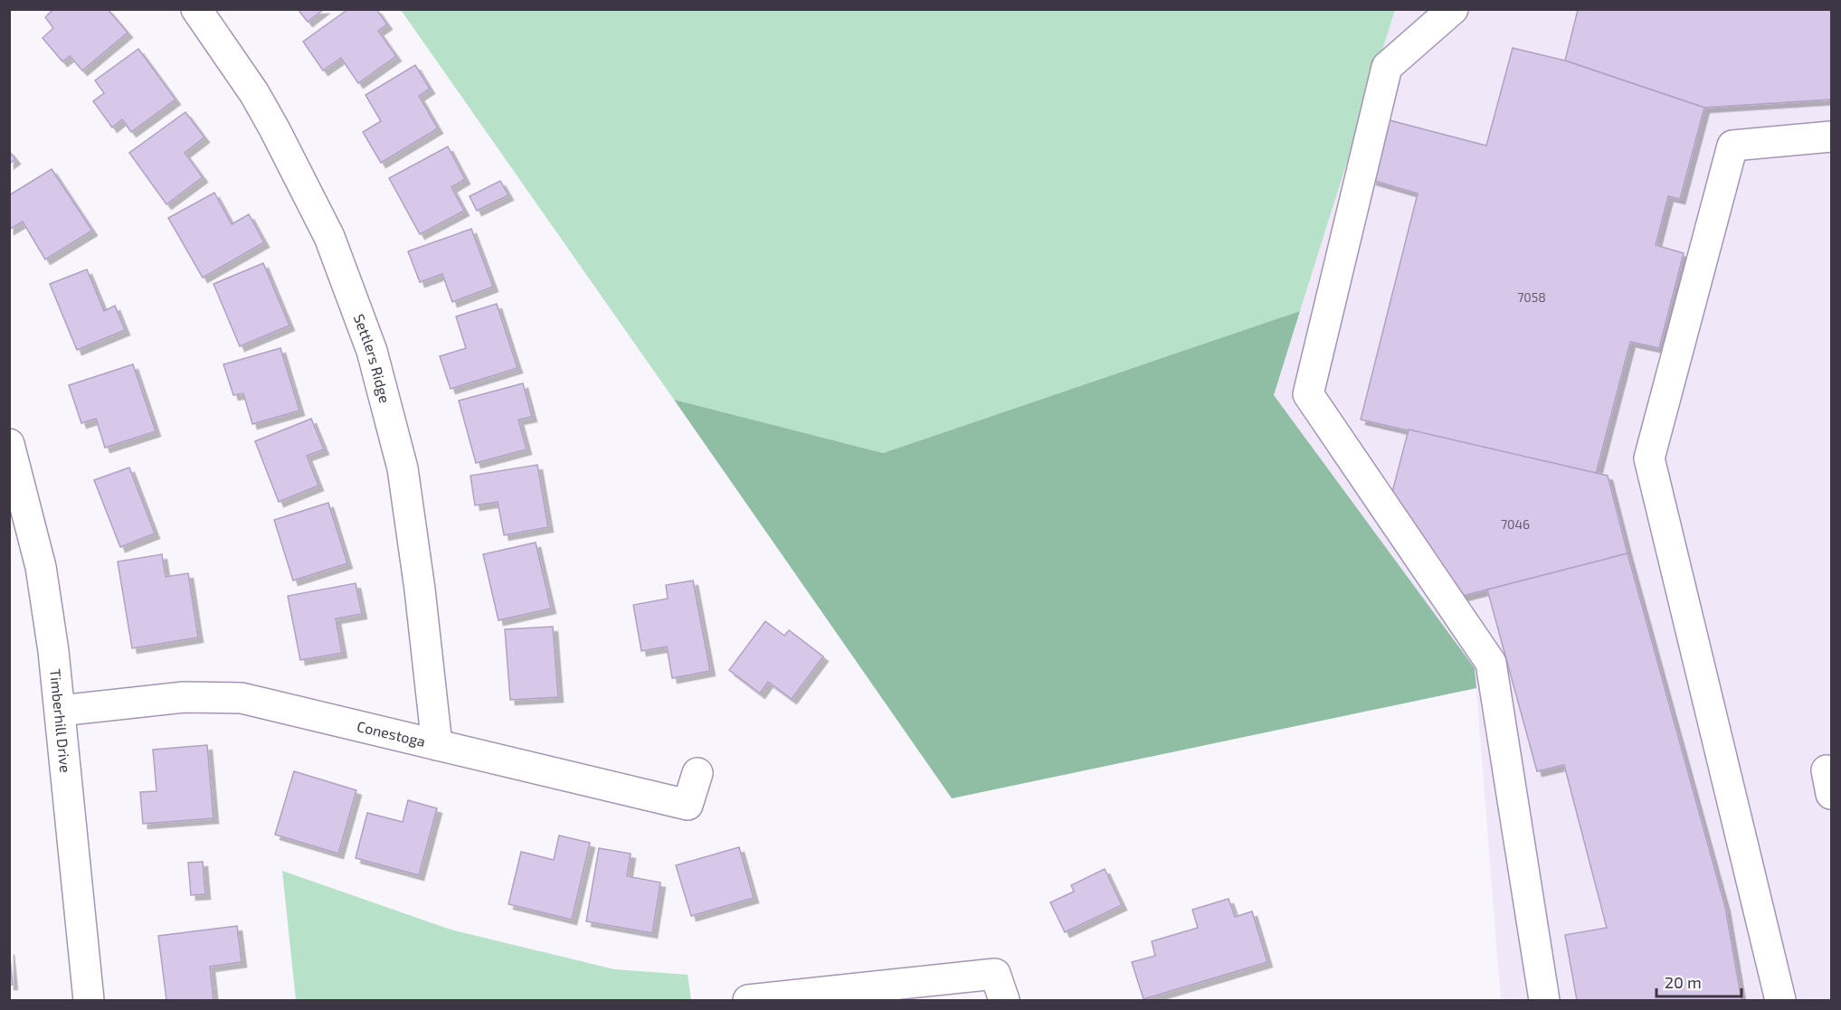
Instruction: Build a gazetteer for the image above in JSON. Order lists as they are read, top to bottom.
{
  "streets": {
    "street": ["Settlers Ridge", "Timberhill Drive", "Conestoga"]
  },
  "crossings": [
    ["Settlers Ridge", "Conestoga"],
    ["Timberhill Drive", "Conestoga"]
  ],
  "house_numbers": ["7058", "7046"],
  "scale_bar": "20 m"
}
